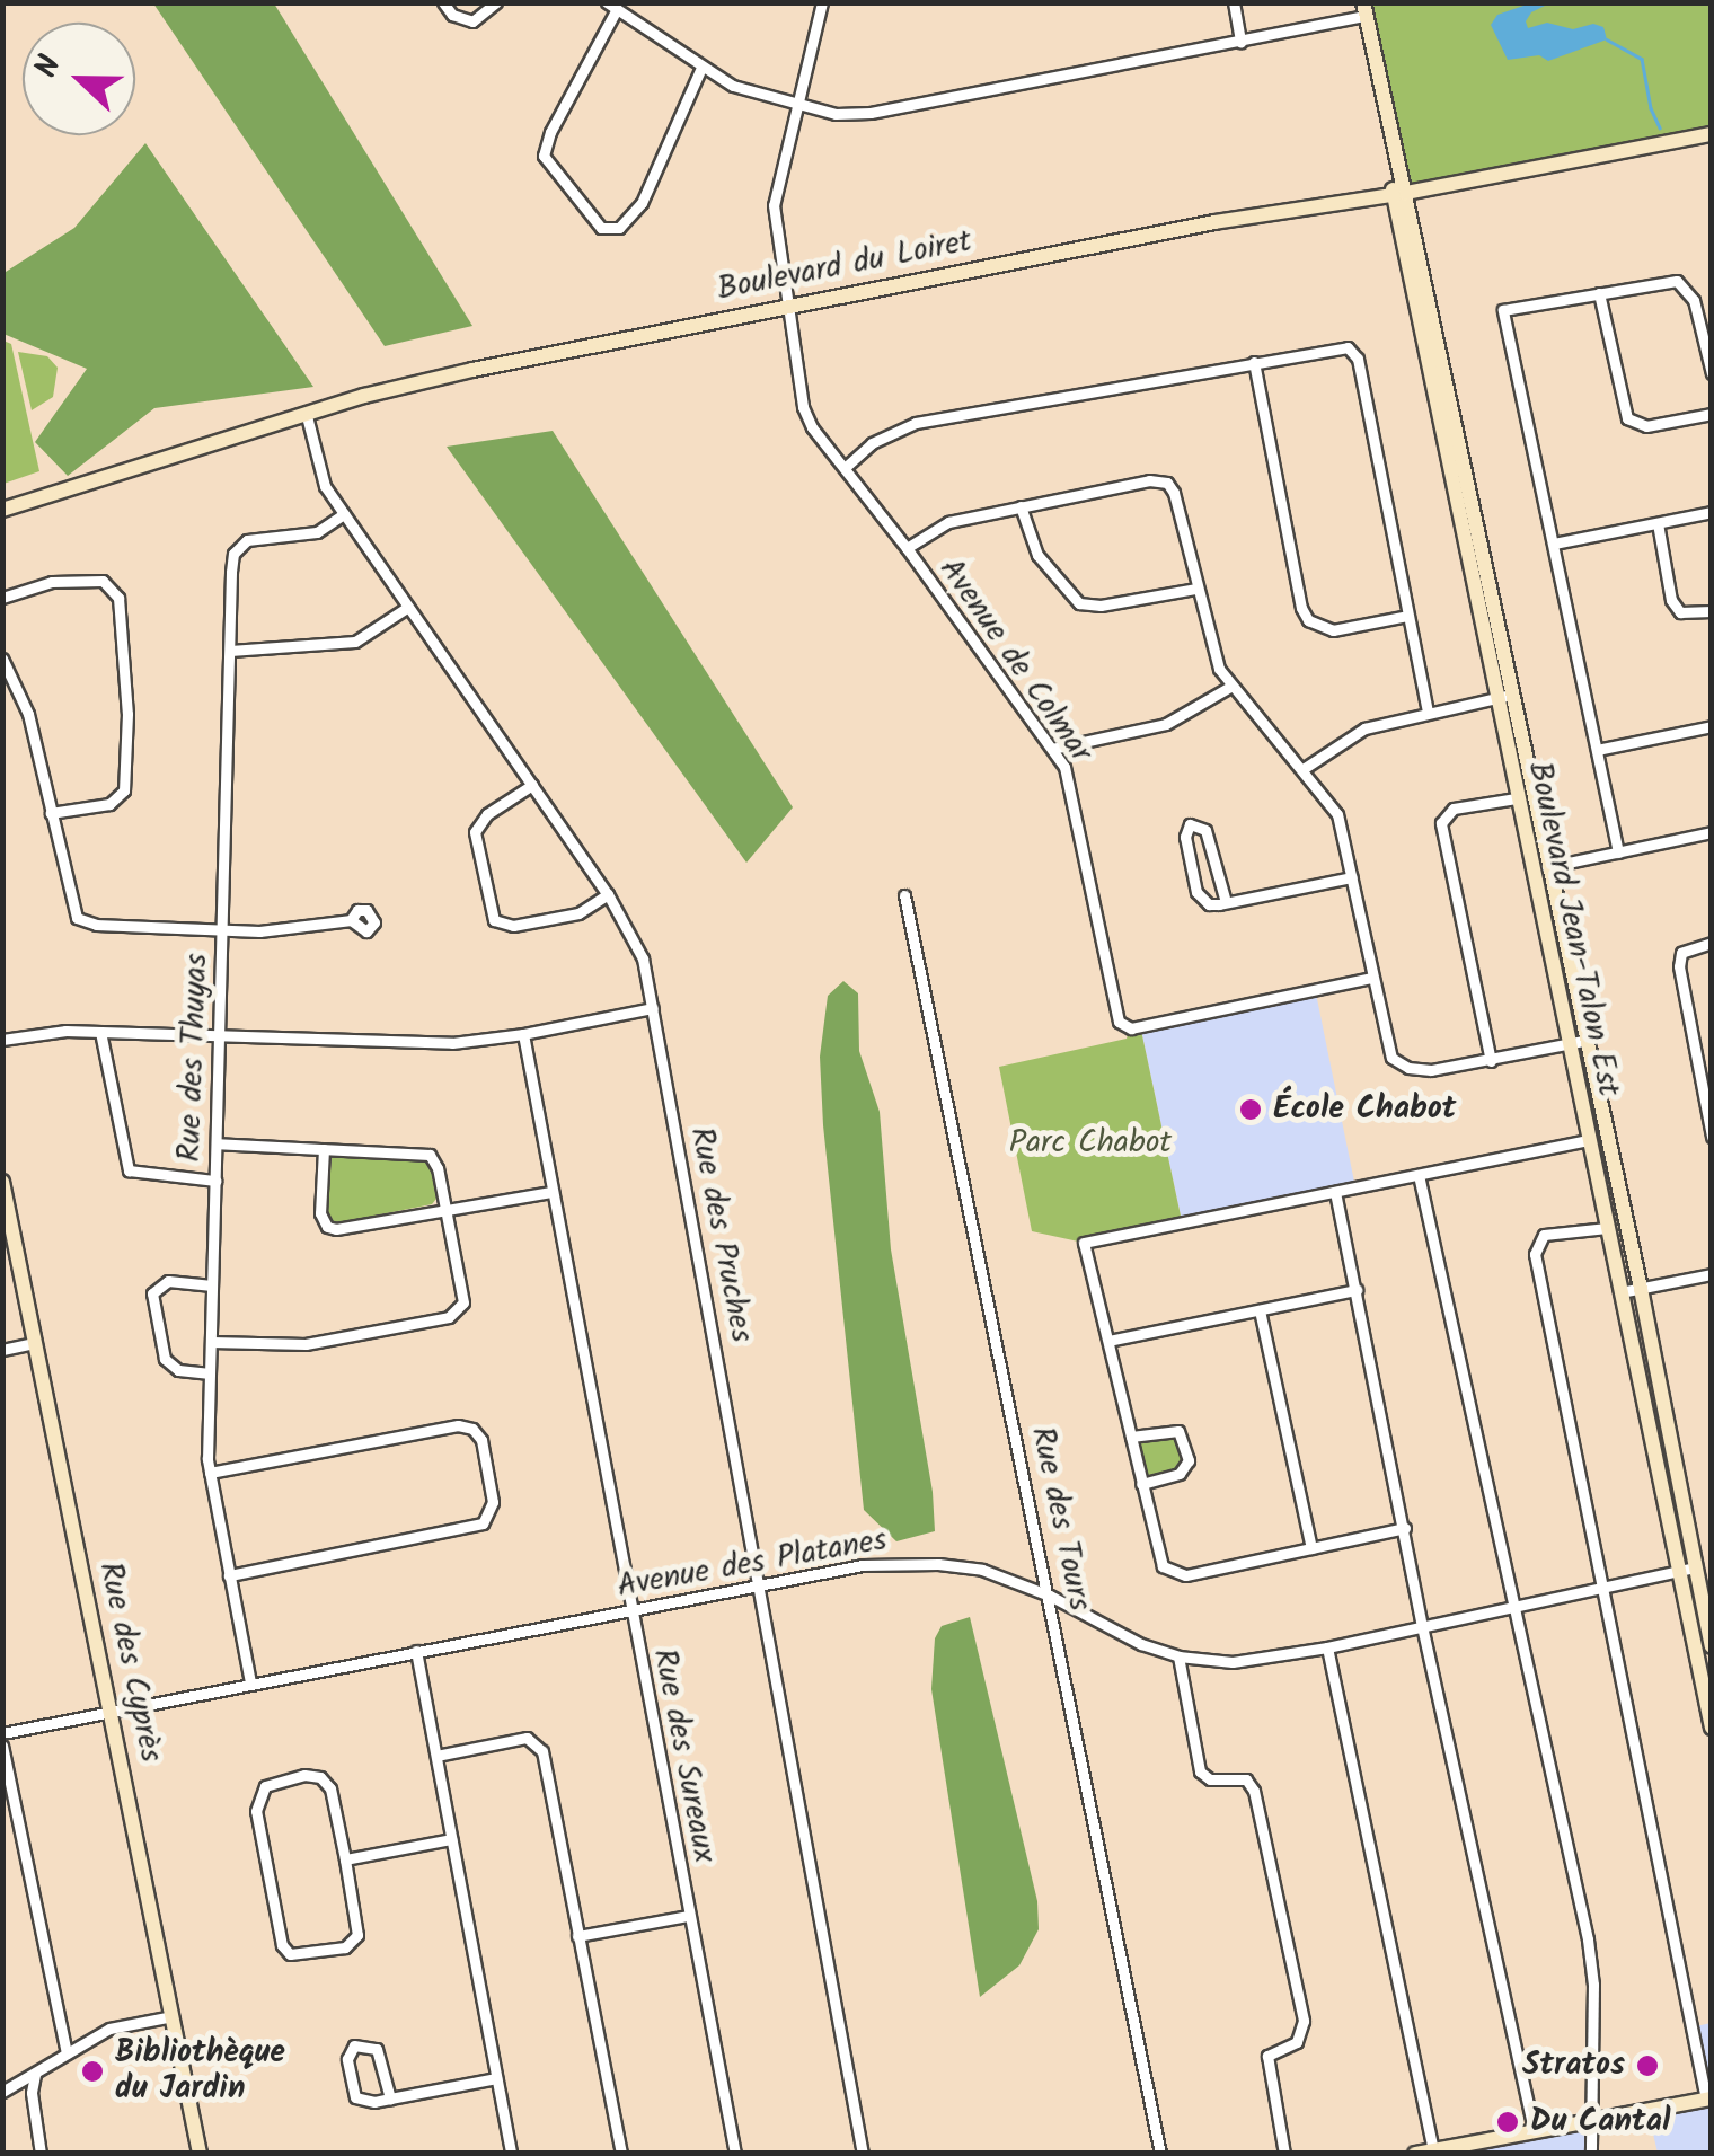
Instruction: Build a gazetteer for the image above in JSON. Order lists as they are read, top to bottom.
{
  "streets": {
    "street": [
      "Boulevard du Loiret",
      "Avenue de Colmar",
      "Boulevard Jean-Talon Est",
      "Rue des Thuyas",
      "Rue des Pruches",
      "Rue des Tours",
      "Avenue des Platanes",
      "Rue des Cyprès",
      "Rue des Sureaux"
    ]
  },
  "crossings": [
    ["Boulevard du Loiret", "Avenue de Colmar"],
    ["Boulevard du Loiret", "Boulevard Jean-Talon Est"],
    ["Boulevard du Loiret", "Rue des Pruches"],
    ["Boulevard Jean-Talon Est", "Avenue des Platanes"],
    ["Rue des Thuyas", "Rue des Pruches"],
    ["Rue des Thuyas", "Avenue des Platanes"],
    ["Rue des Pruches", "Avenue des Platanes"],
    ["Rue des Tours", "Avenue des Platanes"],
    ["Avenue des Platanes", "Rue des Cyprès"],
    ["Avenue des Platanes", "Rue des Sureaux"]
  ],
  "parks": ["Parc Chabot"],
  "places": [
    "École Chabot",
    "Stratos",
    "Bibliothèque du Jardin",
    "Du Cantal"
  ],
  "north": "left"
}
